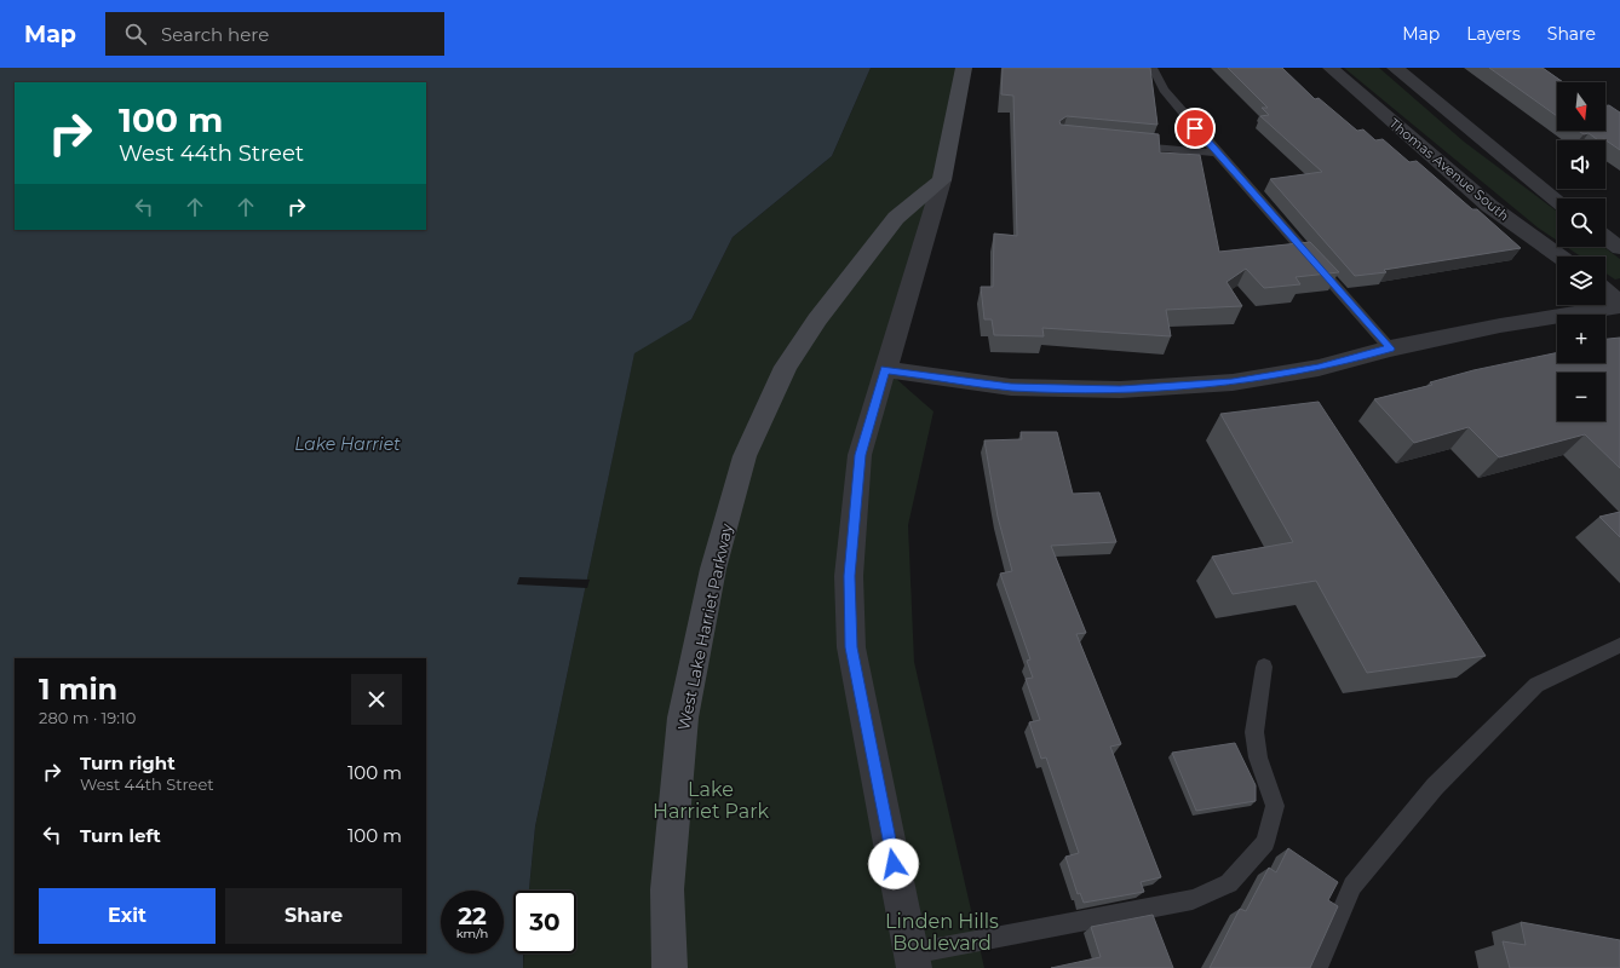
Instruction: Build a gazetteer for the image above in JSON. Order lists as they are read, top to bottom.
{
  "streets": {
    "street": ["Thomas Avenue South", "West Lake Harriet Parkway"]
  },
  "water": ["Lake Harriet"],
  "parks": ["Lake Harriet Park", "Linden Hills Boulevard"],
  "north": "bottom",
  "page": {
    "header": "Map",
    "search": "Search here",
    "nav": ["Map", "Layers", "Share"],
    "map_buttons": ["+", "−"],
    "turn": ["100 m", "West 44th Street"],
    "heading": ["1 min", "280 m · 19:10"],
    "list": [
      {
        "name": "Turn right",
        "note": "West 44th Street",
        "value": "100 m"
      },
      {
        "name": "Turn left",
        "value": "100 m"
      }
    ],
    "buttons": ["Exit", "Share"],
    "speed": "22 km/h",
    "limit": "30"
  }
}
